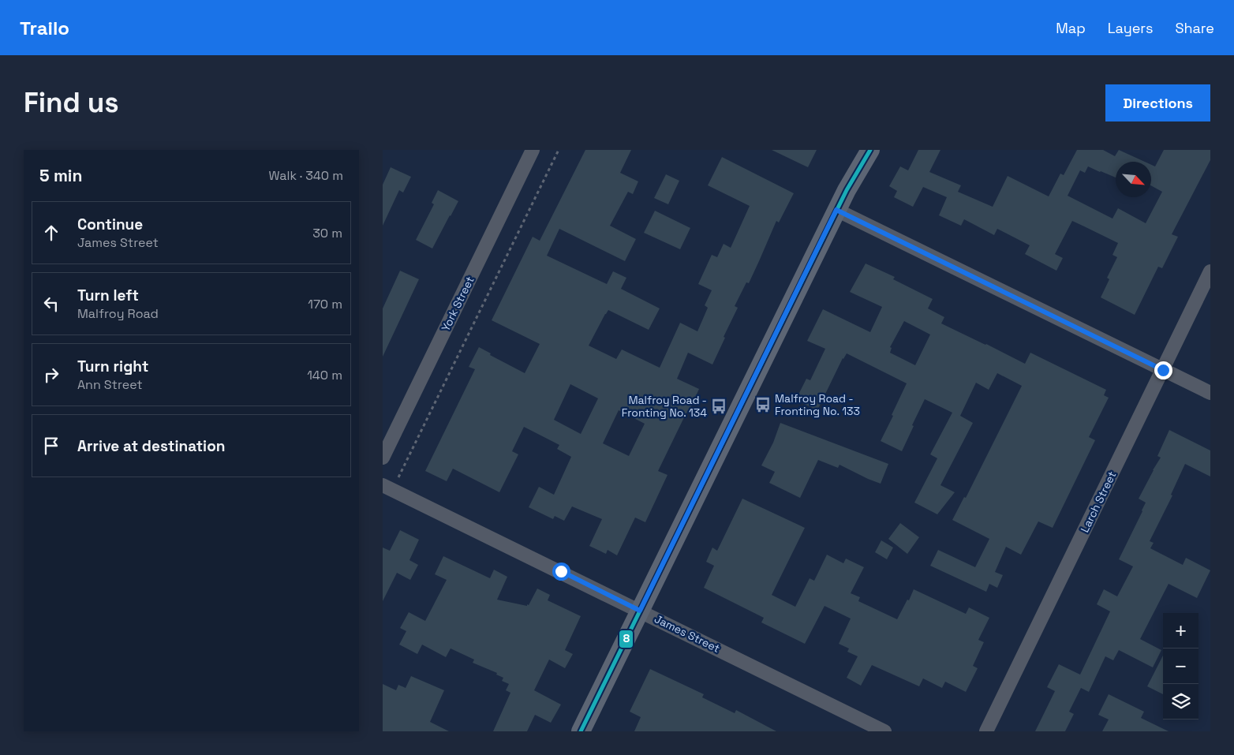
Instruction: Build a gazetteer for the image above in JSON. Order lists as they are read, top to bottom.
{
  "streets": {
    "street": ["York Street", "Larch Street", "James Street"]
  },
  "places": {
    "bus stop": ["Malfroy Road - Fronting No. 133", "Malfroy Road - Fronting No. 134"]
  },
  "lines": ["transit line 8"],
  "north": "bottom right",
  "page": {
    "header": "Trailo",
    "nav": ["Map", "Layers", "Share"],
    "buttons": "Directions",
    "title": "Find us",
    "heading": ["5 min", "Walk · 340 m"],
    "list": [
      ["Continue", "James Street", "30 m"],
      ["Turn left", "Malfroy Road", "170 m"],
      ["Turn right", "Ann Street", "140 m"],
      "Arrive at destination"
    ],
    "map_buttons": ["+", "−"]
  }
}
